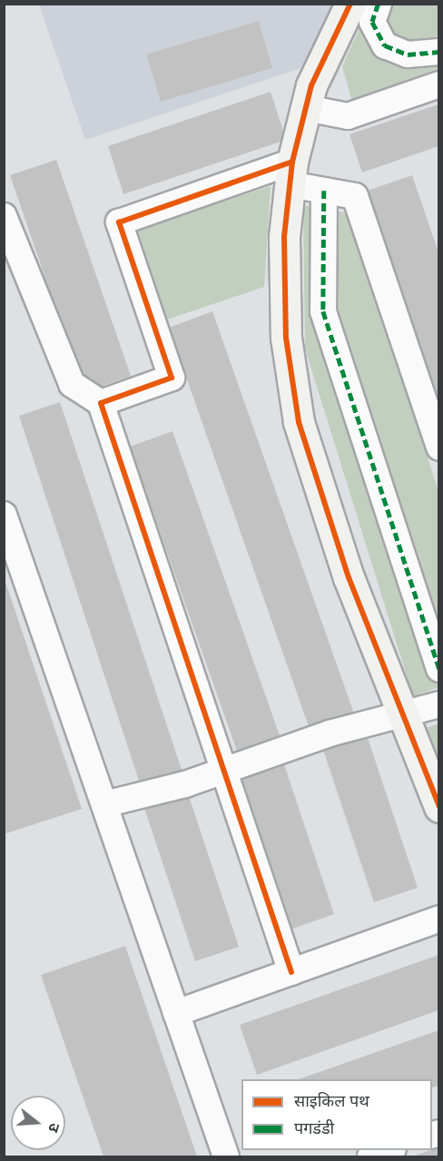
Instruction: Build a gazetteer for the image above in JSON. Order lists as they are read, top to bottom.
{
  "legend": ["साइकिल पथ", "पगडंडी"],
  "north": "right"
}
